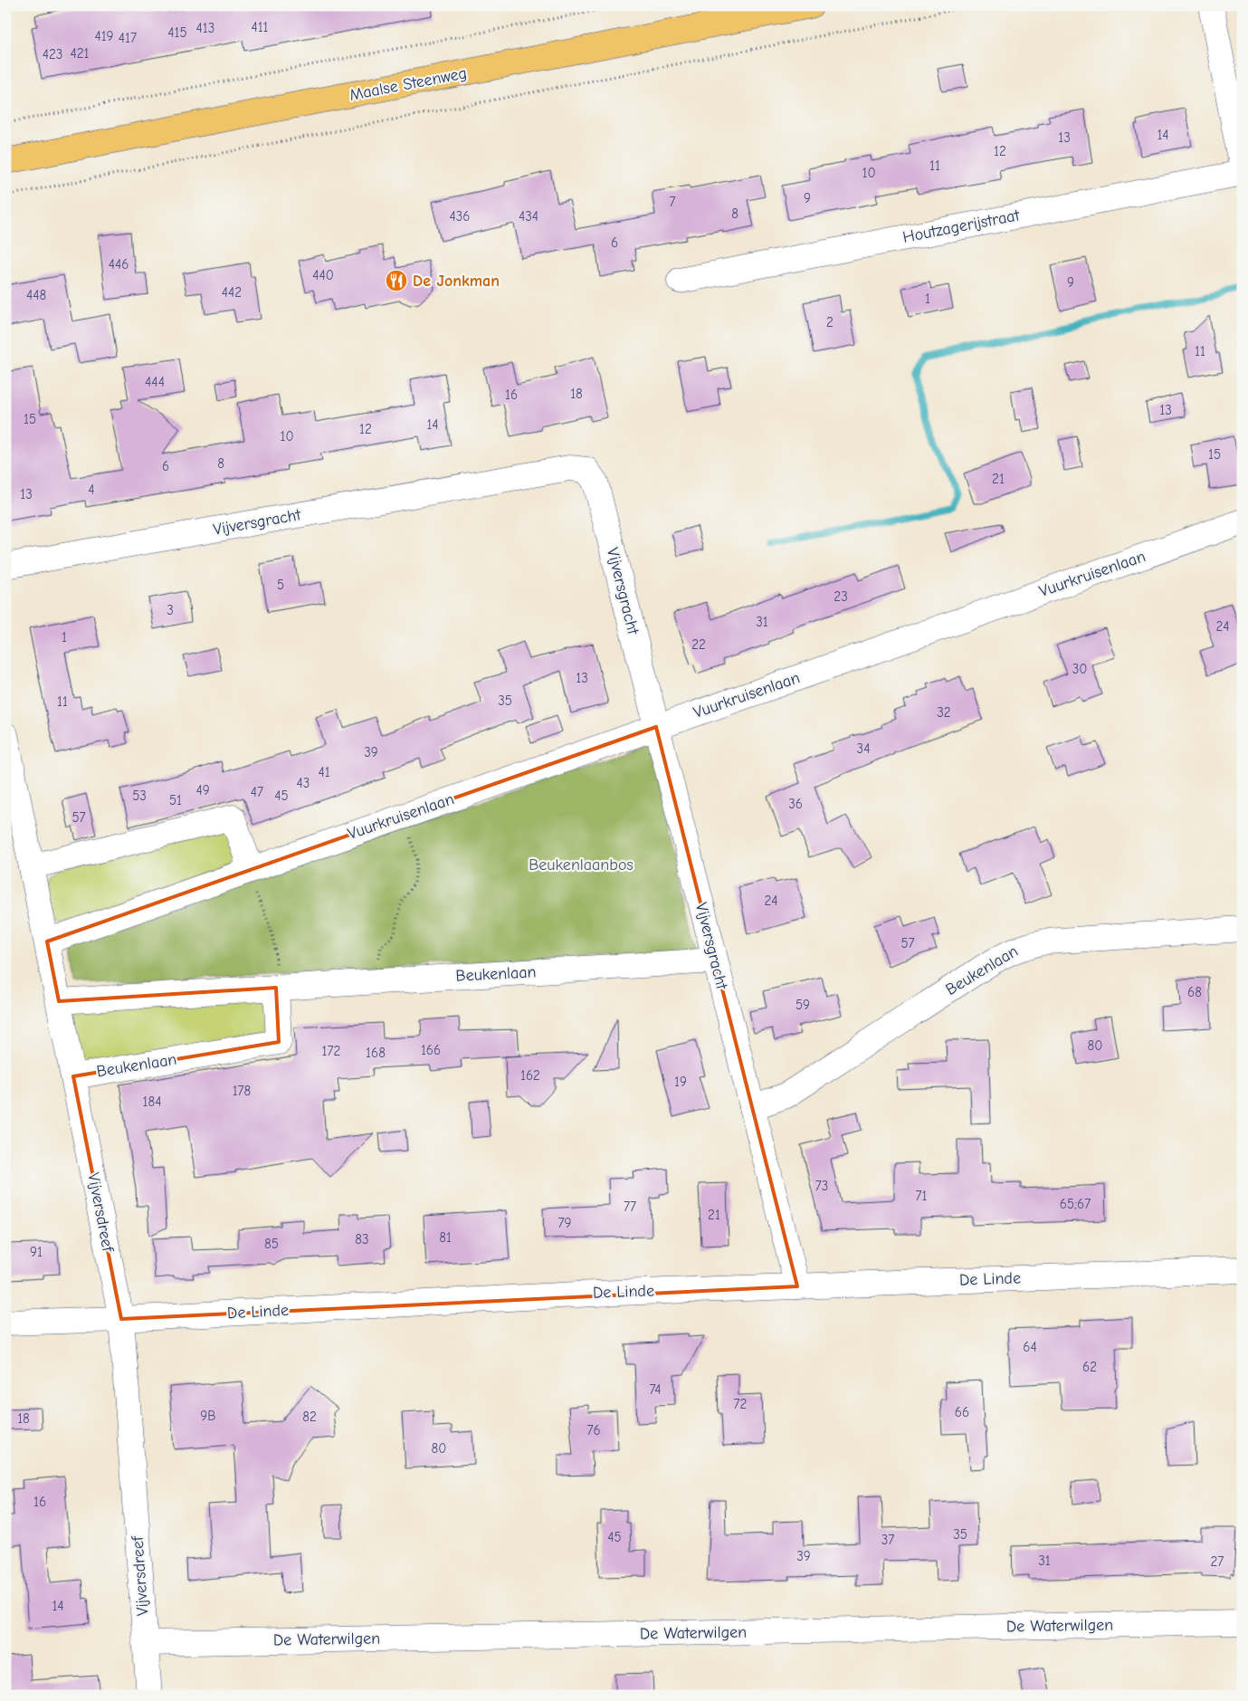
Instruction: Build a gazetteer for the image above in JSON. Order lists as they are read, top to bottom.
{
  "streets": {
    "main road": ["Maalse Steenweg"],
    "street": [
      "Houtzagerijstraat",
      "Vijversgracht",
      "Vuurkruisenlaan",
      "Beukenlaan",
      "Vijversdreef",
      "De Linde",
      "De Waterwilgen"
    ]
  },
  "crossings": [
    ["Vijversgracht", "Vuurkruisenlaan"],
    ["Vijversgracht", "Beukenlaan"],
    ["Vijversgracht", "De Linde"],
    ["Vuurkruisenlaan", "Vijversdreef"],
    ["Beukenlaan", "Vijversdreef"],
    ["Vijversdreef", "De Linde"],
    ["Vijversdreef", "De Waterwilgen"]
  ],
  "parks": ["Beukenlaanbos"],
  "places": {
    "restaurant": ["De Jonkman"]
  },
  "house_numbers": [
    "411",
    "413",
    "415",
    "419",
    "417",
    "421",
    "423",
    "14",
    "13",
    "12",
    "11",
    "10",
    "9",
    "7",
    "8",
    "436",
    "434",
    "6",
    "446",
    "440",
    "9",
    "442",
    "448",
    "1",
    "2",
    "11",
    "444",
    "18",
    "16",
    "13",
    "15",
    "14",
    "12",
    "10",
    "15",
    "8",
    "6",
    "21",
    "4",
    "13",
    "5",
    "23",
    "3",
    "31",
    "24",
    "1",
    "22",
    "30",
    "13",
    "35",
    "11",
    "32",
    "34",
    "39",
    "41",
    "43",
    "49",
    "47",
    "53",
    "45",
    "51",
    "36",
    "57",
    "24",
    "57",
    "68",
    "59",
    "80",
    "166",
    "172",
    "168",
    "162",
    "19",
    "178",
    "184",
    "73",
    "71",
    "65;67",
    "77",
    "21",
    "79",
    "81",
    "83",
    "85",
    "91",
    "64",
    "62",
    "74",
    "72",
    "66",
    "9B",
    "82",
    "18",
    "76",
    "80",
    "16",
    "35",
    "45",
    "37",
    "39",
    "31",
    "27",
    "14"
  ]
}
